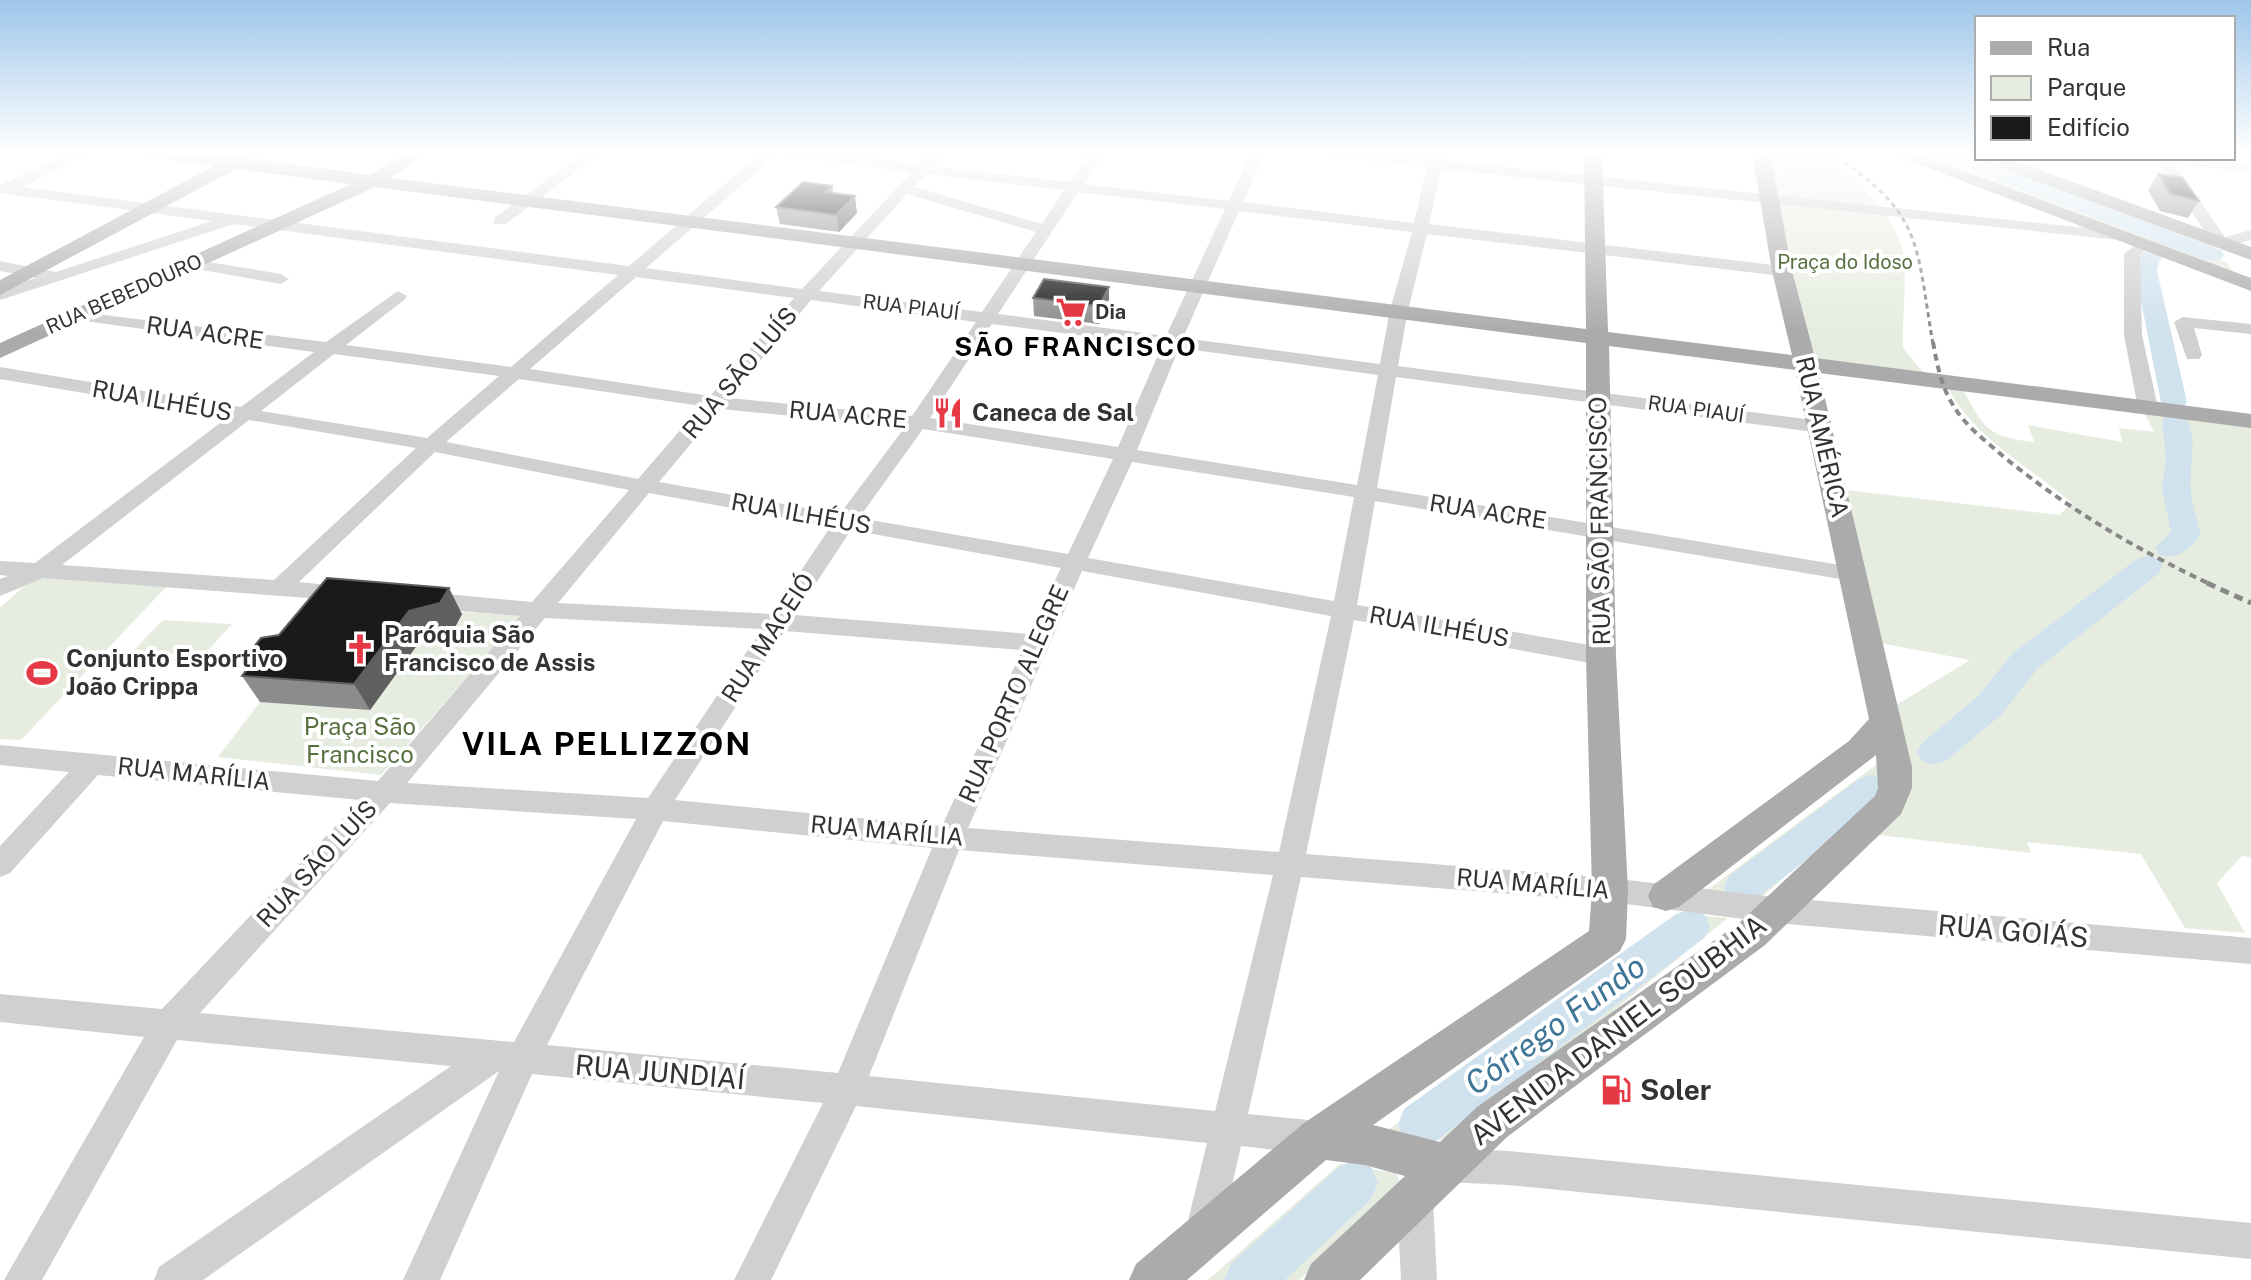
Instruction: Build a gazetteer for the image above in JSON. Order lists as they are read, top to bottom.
{
  "streets": {
    "main road": [
      "RUA BEBEDOURO",
      "RUA AMÉRICA",
      "RUA SÃO FRANCISCO",
      "AVENIDA DANIEL SOUBHIA"
    ],
    "street": [
      "RUA PIAUÍ",
      "RUA ACRE",
      "RUA SÃO LUÍS",
      "RUA ILHÉUS",
      "RUA MACEIÓ",
      "RUA PORTO ALEGRE",
      "RUA MARÍLIA",
      "RUA GOIÁS",
      "RUA JUNDIAÍ"
    ]
  },
  "crossings": [
    ["RUA BEBEDOURO", "RUA PIAUÍ"],
    ["RUA BEBEDOURO", "RUA ACRE"],
    ["RUA PIAUÍ", "RUA SÃO LUÍS"],
    ["RUA PIAUÍ", "RUA AMÉRICA"],
    ["RUA PIAUÍ", "RUA SÃO FRANCISCO"],
    ["RUA PIAUÍ", "RUA MACEIÓ"],
    ["RUA PIAUÍ", "RUA PORTO ALEGRE"],
    ["RUA ACRE", "RUA SÃO LUÍS"],
    ["RUA ACRE", "RUA AMÉRICA"],
    ["RUA ACRE", "RUA SÃO FRANCISCO"],
    ["RUA ACRE", "RUA MACEIÓ"],
    ["RUA ACRE", "RUA PORTO ALEGRE"],
    ["RUA SÃO LUÍS", "RUA ILHÉUS"],
    ["RUA SÃO LUÍS", "RUA MARÍLIA"],
    ["RUA SÃO LUÍS", "RUA JUNDIAÍ"],
    ["RUA ILHÉUS", "RUA SÃO FRANCISCO"],
    ["RUA ILHÉUS", "RUA MACEIÓ"],
    ["RUA ILHÉUS", "RUA PORTO ALEGRE"],
    ["RUA AMÉRICA", "AVENIDA DANIEL SOUBHIA"],
    ["RUA SÃO FRANCISCO", "RUA MARÍLIA"],
    ["RUA MACEIÓ", "RUA MARÍLIA"],
    ["RUA MACEIÓ", "RUA JUNDIAÍ"],
    ["RUA PORTO ALEGRE", "RUA MARÍLIA"],
    ["RUA PORTO ALEGRE", "RUA JUNDIAÍ"],
    ["RUA MARÍLIA", "RUA GOIÁS"],
    ["RUA MARÍLIA", "AVENIDA DANIEL SOUBHIA"],
    ["RUA GOIÁS", "AVENIDA DANIEL SOUBHIA"]
  ],
  "districts": ["SÃO FRANCISCO", "VILA PELLIZZON"],
  "water": ["Córrego Fundo"],
  "parks": ["Praça do Idoso", "Praça São Francisco"],
  "places": {
    "supermarket": ["Dia"],
    "restaurant": ["Caneca de Sal"],
    "church": ["Paróquia São Francisco de Assis"],
    "sports": ["Conjunto Esportivo João Crippa"],
    "fuel station": ["Soler"]
  },
  "legend": ["Rua", "Parque", "Edifício"]
}
